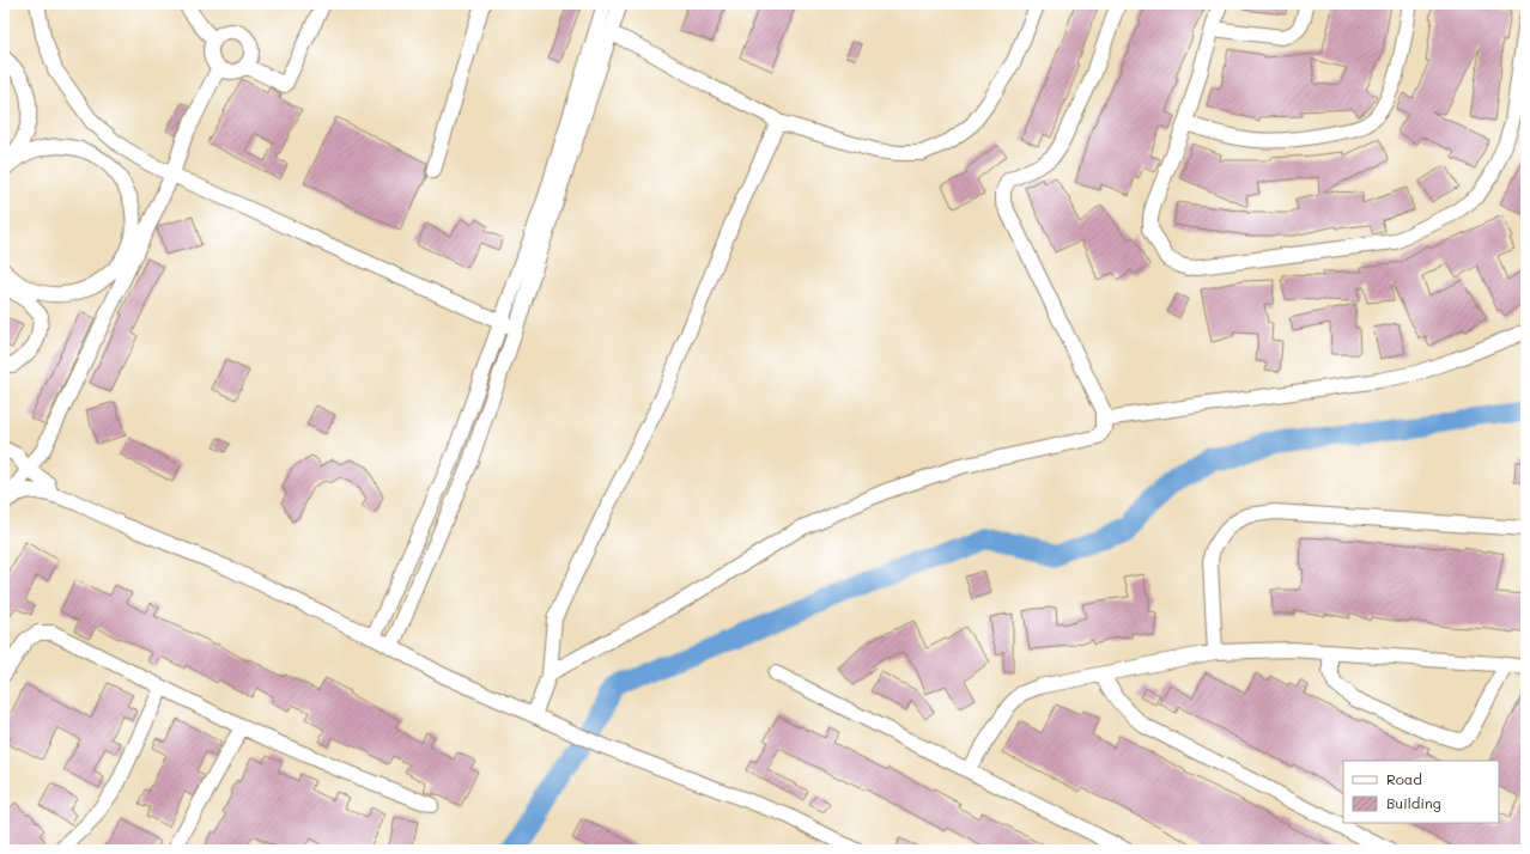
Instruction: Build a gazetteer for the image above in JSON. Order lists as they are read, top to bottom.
{
  "legend": ["Road", "Building"]
}
